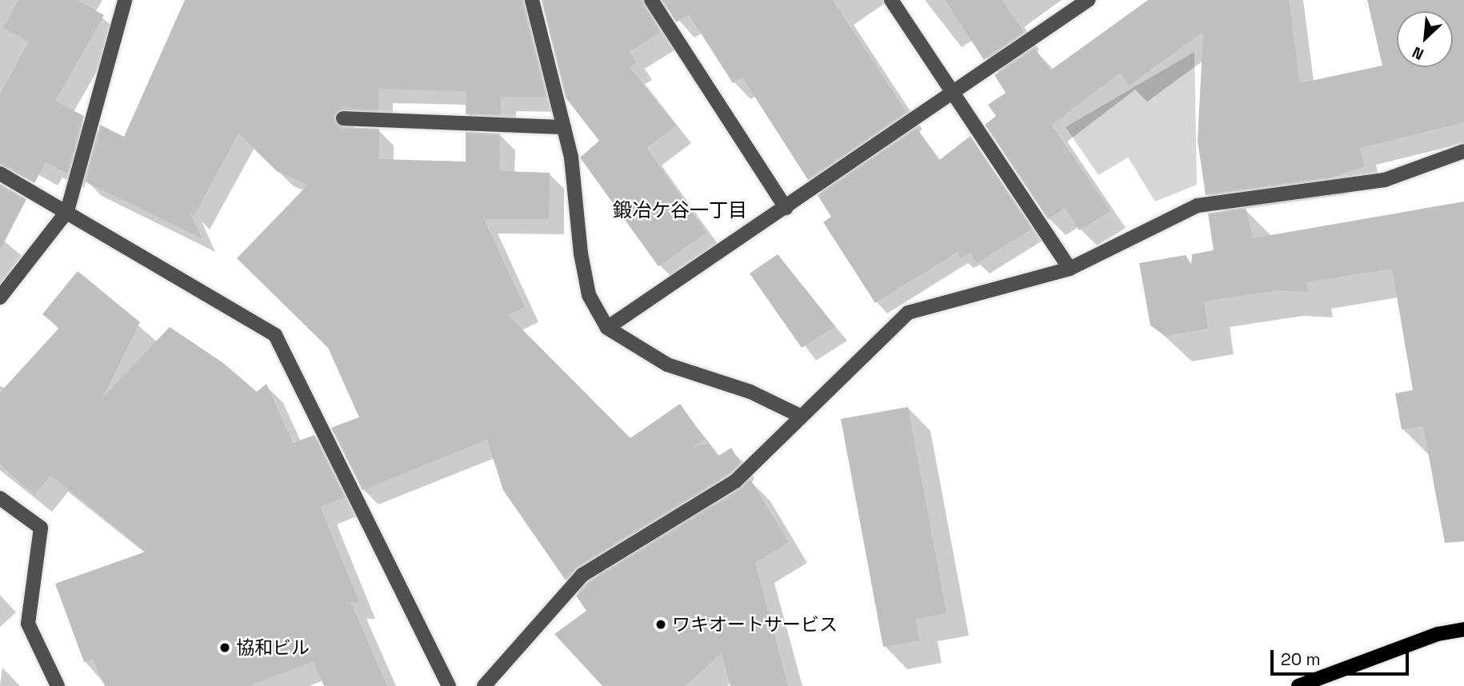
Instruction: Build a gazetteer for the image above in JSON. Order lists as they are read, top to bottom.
{
  "districts": ["鍛冶ケ谷一丁目"],
  "places": ["ワキオートサービス", "協和ビル"],
  "scale_bar": "20 m",
  "north": "bottom left"
}
